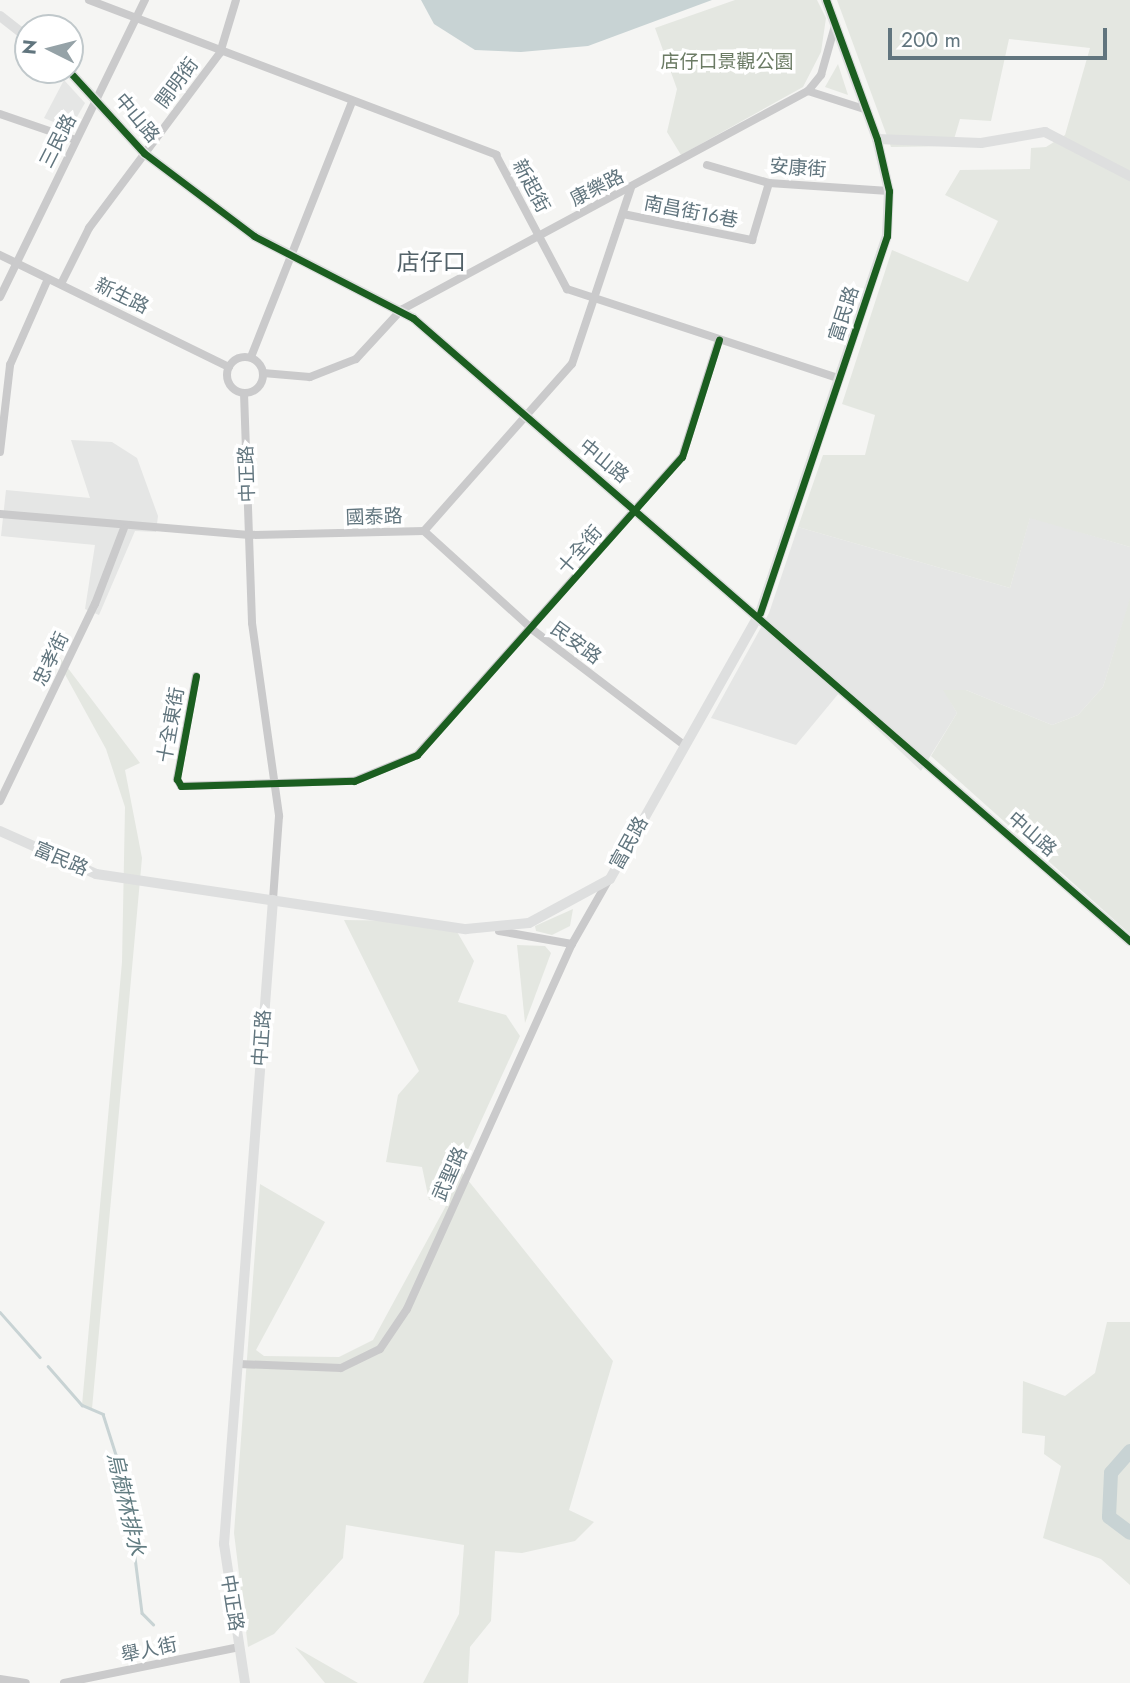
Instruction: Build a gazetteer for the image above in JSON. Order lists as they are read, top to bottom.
{
  "streets": {
    "main road": ["中山路", "富民路", "中正路"],
    "street": [
      "開明街",
      "三民路",
      "安康街",
      "新起街",
      "康樂路",
      "南昌街16巷",
      "新生路",
      "國泰路",
      "十全街",
      "民安路",
      "忠孝街",
      "十全東街",
      "武聖路",
      "舉人街"
    ]
  },
  "crossings": [
    ["開明街", "中山路"],
    ["開明街", "新起街"],
    ["開明街", "新生路"],
    ["中山路", "三民路"],
    ["中山路", "康樂路"],
    ["中山路", "富民路"],
    ["中山路", "國泰路"],
    ["中山路", "十全街"],
    ["三民路", "新起街"],
    ["三民路", "新生路"],
    ["安康街", "南昌街16巷"],
    ["安康街", "富民路"],
    ["新起街", "康樂路"],
    ["新起街", "富民路"],
    ["新起街", "國泰路"],
    ["新起街", "十全街"],
    ["康樂路", "新生路"],
    ["康樂路", "中正路"],
    ["康樂路", "國泰路"],
    ["南昌街16巷", "國泰路"],
    ["新生路", "中正路"],
    ["富民路", "中正路"],
    ["富民路", "民安路"],
    ["富民路", "武聖路"],
    ["中正路", "國泰路"],
    ["中正路", "十全街"],
    ["中正路", "武聖路"],
    ["中正路", "舉人街"],
    ["國泰路", "民安路"],
    ["國泰路", "忠孝街"],
    ["十全街", "民安路"],
    ["十全街", "十全東街"]
  ],
  "districts": ["店仔口"],
  "water": ["烏樹林排水"],
  "parks": ["店仔口景觀公園"],
  "scale_bar": "200 m",
  "north": "left"
}
